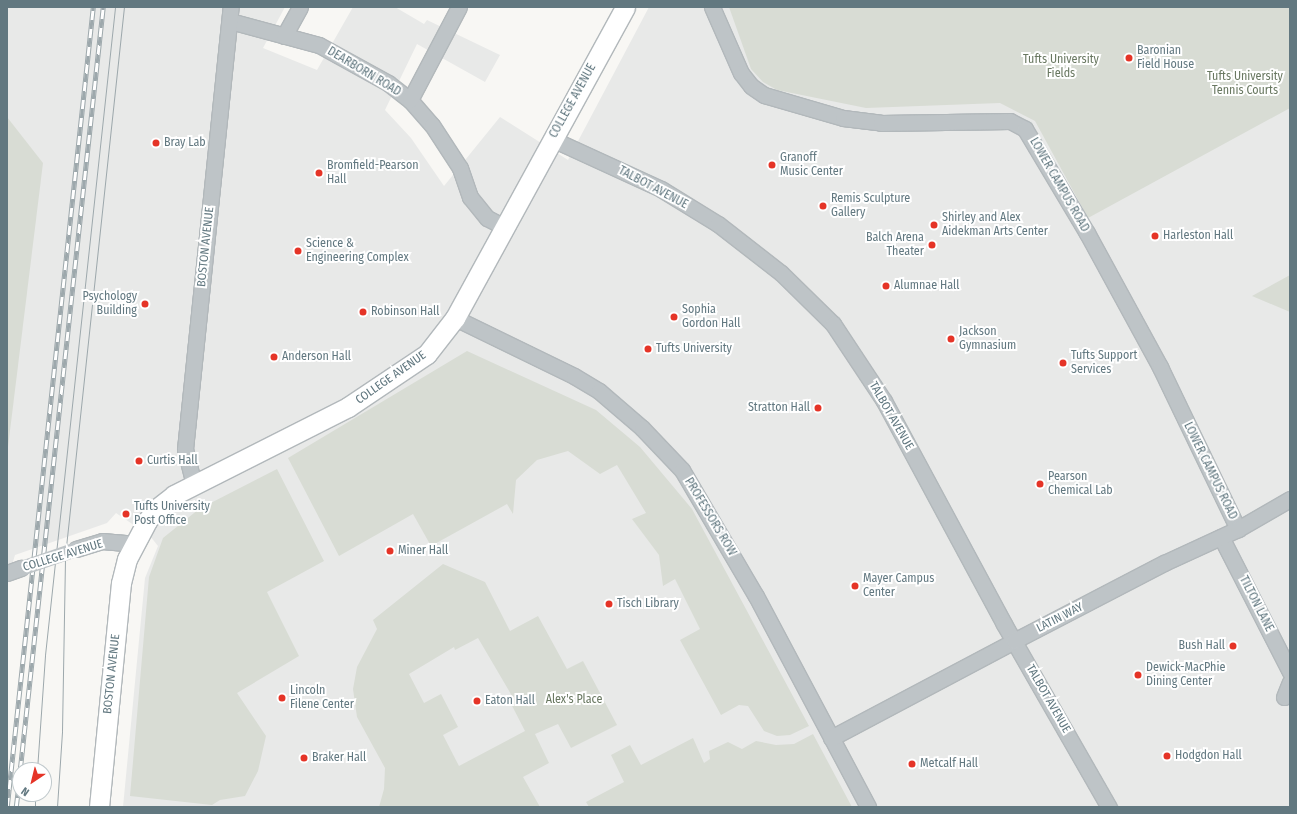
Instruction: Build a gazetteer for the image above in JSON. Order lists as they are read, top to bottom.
{
  "streets": {
    "main road": ["COLLEGE AVENUE", "BOSTON AVENUE"],
    "street": [
      "DEARBORN ROAD",
      "LOWER CAMPUS ROAD",
      "TALBOT AVENUE",
      "PROFESSORS ROW",
      "TILTON LANE",
      "LATIN WAY"
    ]
  },
  "crossings": [
    ["DEARBORN ROAD", "COLLEGE AVENUE"],
    ["DEARBORN ROAD", "BOSTON AVENUE"],
    ["COLLEGE AVENUE", "TALBOT AVENUE"],
    ["COLLEGE AVENUE", "BOSTON AVENUE"],
    ["COLLEGE AVENUE", "PROFESSORS ROW"],
    ["LOWER CAMPUS ROAD", "LATIN WAY"],
    ["TALBOT AVENUE", "LATIN WAY"],
    ["PROFESSORS ROW", "LATIN WAY"],
    ["TILTON LANE", "LATIN WAY"]
  ],
  "parks": ["Tufts University Fields", "Tufts University Tennis Courts", "Alex's Place"],
  "places": [
    "Baronian Field House",
    "Bray Lab",
    "Granoff Music Center",
    "Bromfield-Pearson Hall",
    "Remis Sculpture Gallery",
    "Shirley and Alex Aidekman Arts Center",
    "Harleston Hall",
    "Balch Arena Theater",
    "Science & Engineering Complex",
    "Alumnae Hall",
    "Psychology Building",
    "Robinson Hall",
    "Sophia Gordon Hall",
    "Jackson Gymnasium",
    "Tufts University",
    "Anderson Hall",
    "Tufts Support Services",
    "Stratton Hall",
    "Curtis Hall",
    "Pearson Chemical Lab",
    "Tufts University Post Office",
    "Miner Hall",
    "Mayer Campus Center",
    "Tisch Library",
    "Bush Hall",
    "Dewick-MacPhie Dining Center",
    "Lincoln Filene Center",
    "Eaton Hall",
    "Hodgdon Hall",
    "Braker Hall",
    "Metcalf Hall"
  ],
  "north": "bottom left"
}
